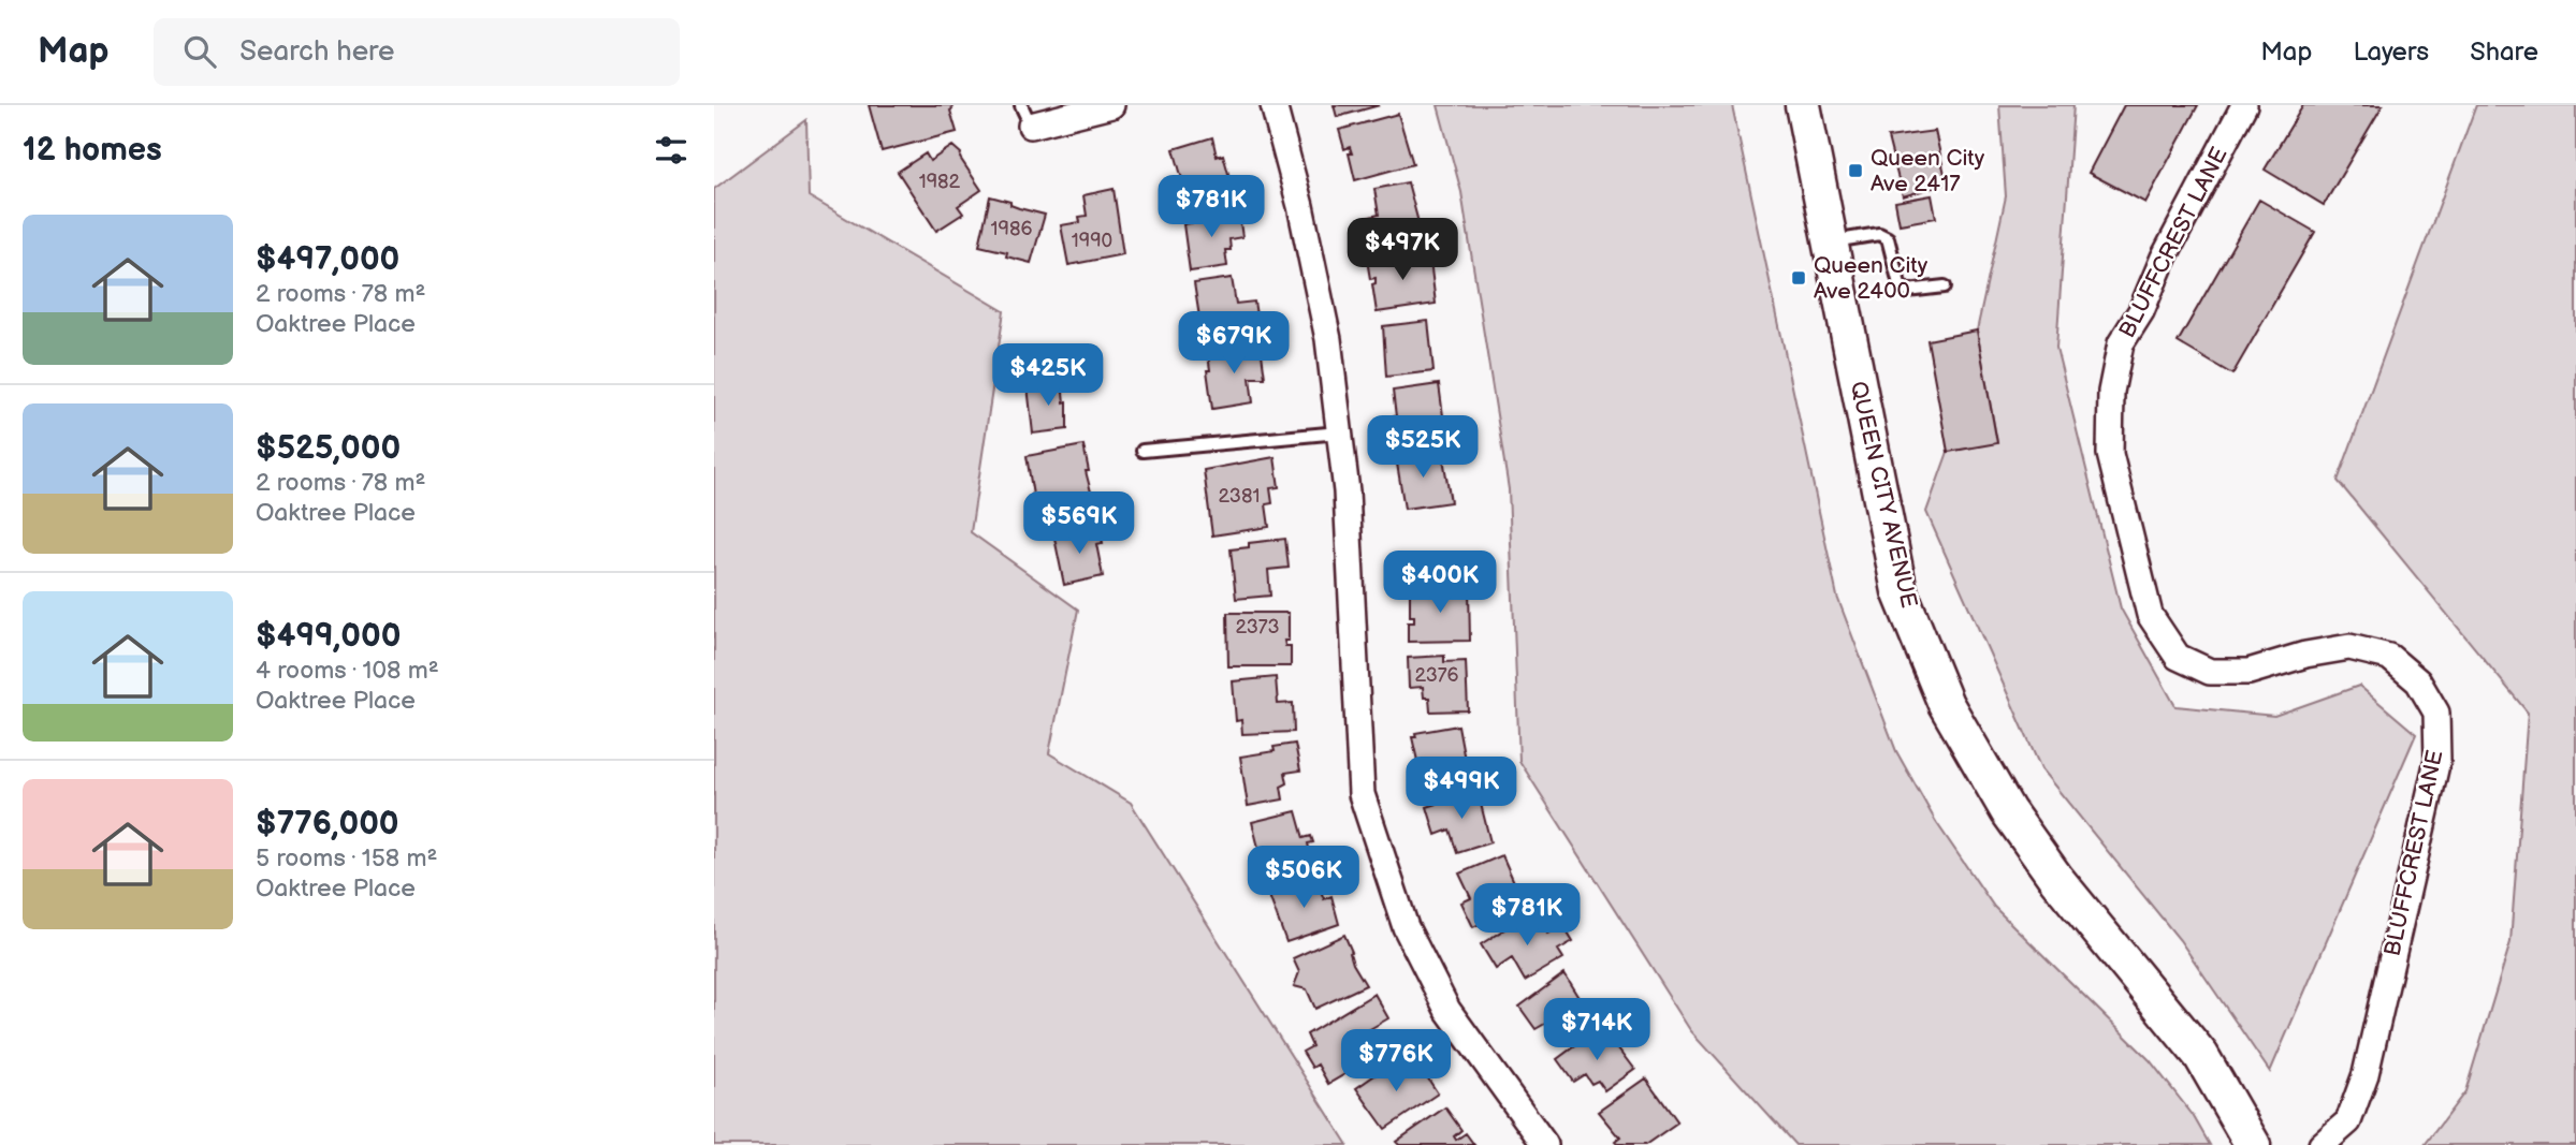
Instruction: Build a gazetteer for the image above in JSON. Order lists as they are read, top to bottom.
{
  "streets": {
    "main road": ["QUEEN CITY AVENUE"],
    "street": ["BLUFFCREST LANE"]
  },
  "places": {
    "transit": ["Queen City Ave 2417", "Queen City Ave 2400"]
  },
  "house_numbers": [
    "1982",
    "1986",
    "1990",
    "2381",
    "2373",
    "2376"
  ],
  "page": {
    "header": "Map",
    "search": "Search here",
    "nav": ["Map", "Layers", "Share"],
    "heading": "12 homes",
    "price": [
      "$781K",
      "$497K",
      "$679K",
      "$425K",
      "$525K",
      "$569K",
      "$400K",
      "$499K",
      "$506K",
      "$781K",
      "$714K",
      "$776K"
    ],
    "list": [
      {
        "name": "$497,000",
        "note": "2 rooms · 78 m² · Oaktree Place"
      },
      {
        "name": "$525,000",
        "note": "2 rooms · 78 m² · Oaktree Place"
      },
      {
        "name": "$499,000",
        "note": "4 rooms · 108 m² · Oaktree Place"
      },
      {
        "name": "$776,000",
        "note": "5 rooms · 158 m² · Oaktree Place"
      }
    ]
  }
}
